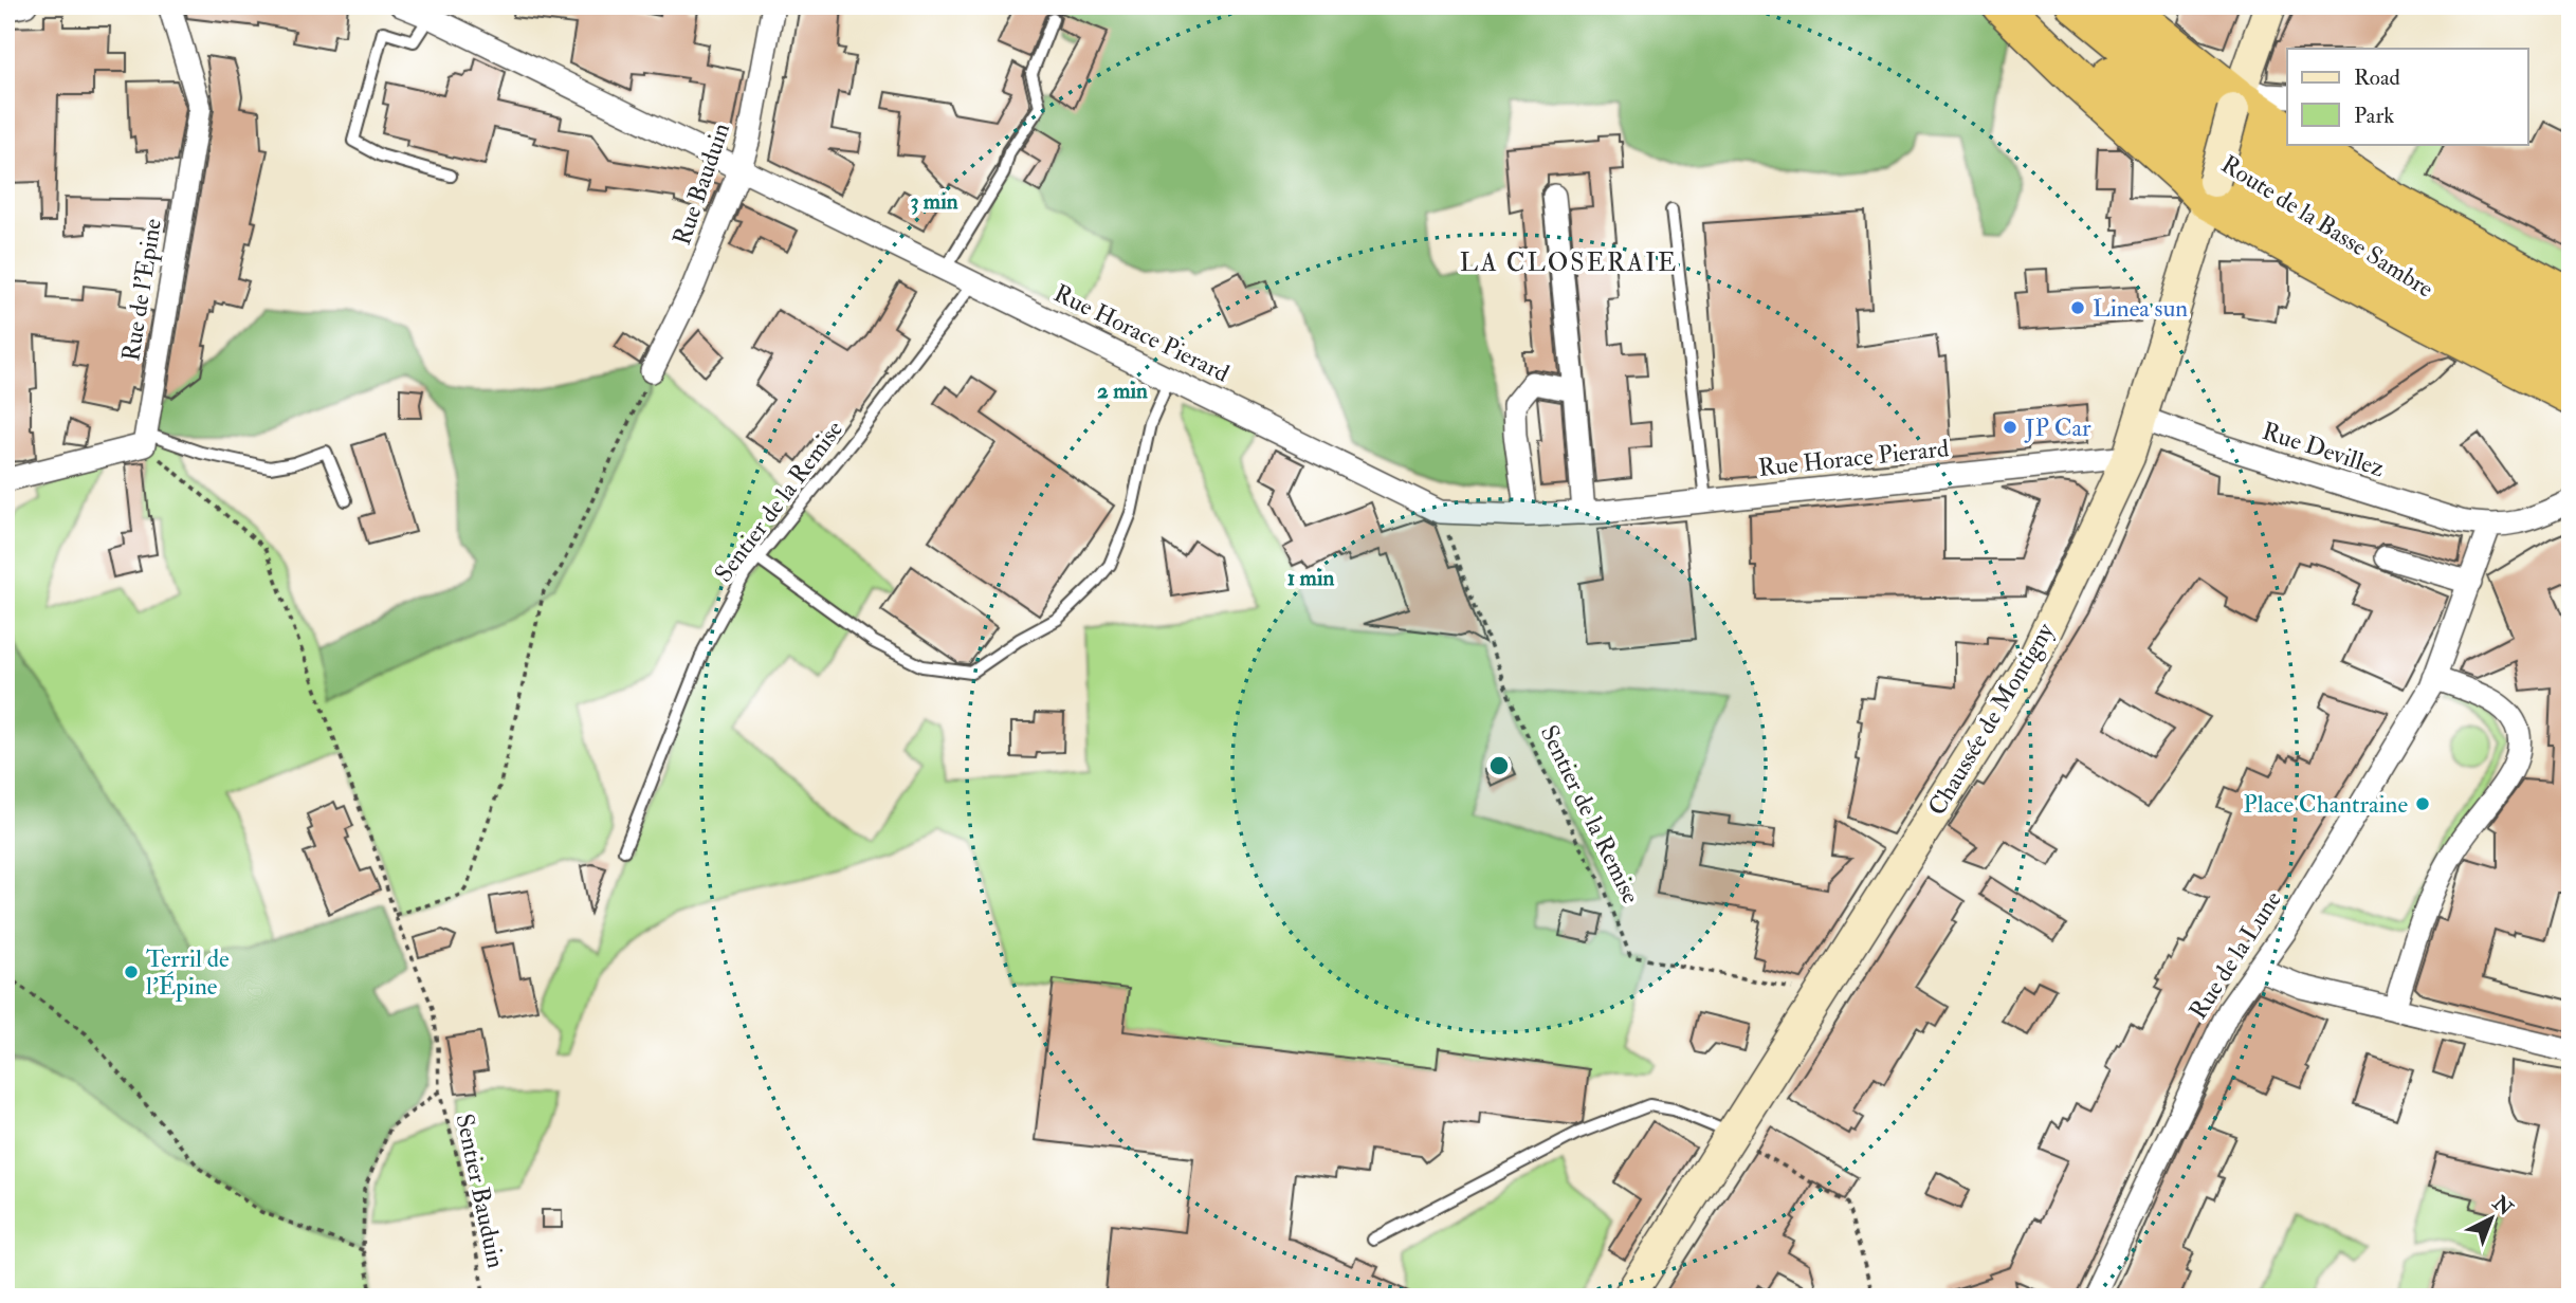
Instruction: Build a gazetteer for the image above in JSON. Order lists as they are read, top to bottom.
{
  "streets": {
    "highway": ["Route de la Basse Sambre"],
    "main road": ["Chaussée de Montigny"],
    "street": [
      "Rue Bauduin",
      "Rue de l'Epine",
      "Rue Horace Pierard",
      "Rue Devillez",
      "Rue de la Lune"
    ],
    "lane": ["Sentier de la Remise"],
    "path": ["Sentier Bauduin"]
  },
  "crossings": [
    ["Rue Bauduin", "Rue Horace Pierard"],
    ["Rue de l'Epine", "Sentier Bauduin"],
    ["Rue Horace Pierard", "Sentier de la Remise"],
    ["Rue Horace Pierard", "Chaussée de Montigny"],
    ["Rue Devillez", "Chaussée de Montigny"],
    ["Sentier de la Remise", "Chaussée de Montigny"]
  ],
  "districts": ["LA CLOSERAIE"],
  "places": [
    "Linea sun",
    "JP Car",
    "Place Chantraine",
    "Terril de l'Épine"
  ],
  "legend": ["Road", "Park"],
  "north": "top right",
  "rings": ["3 min", "2 min", "1 min"]
}
